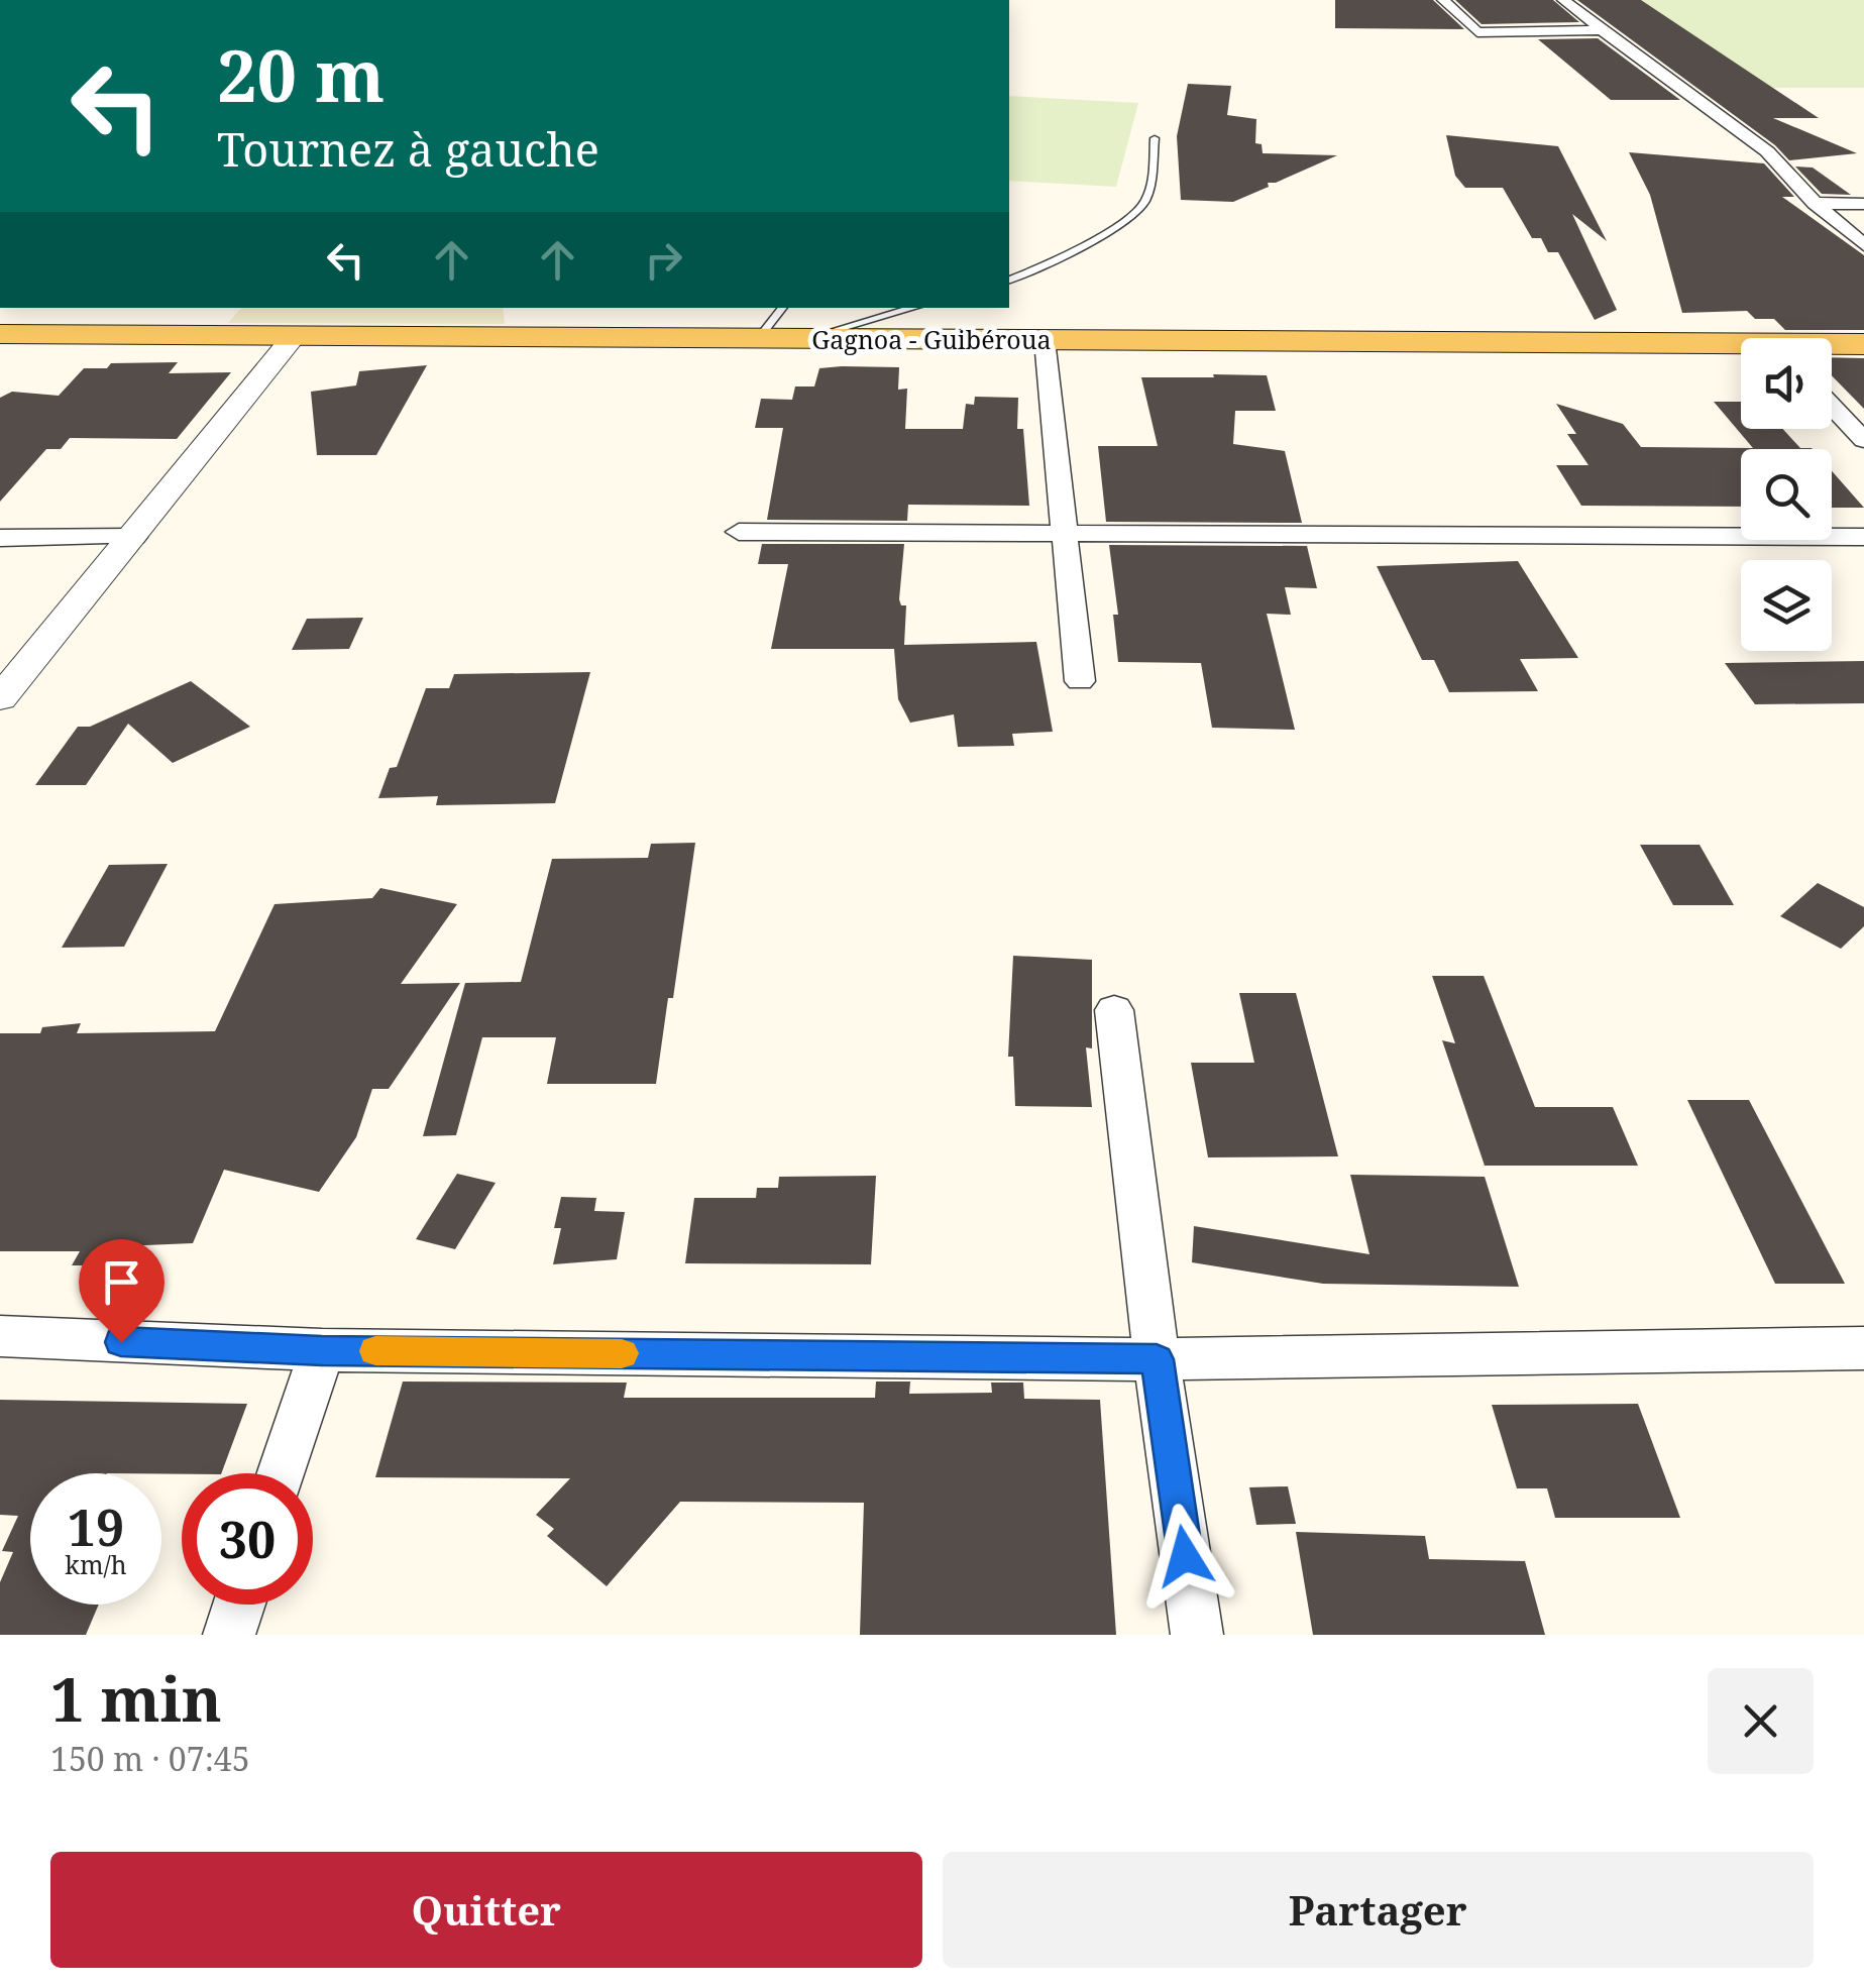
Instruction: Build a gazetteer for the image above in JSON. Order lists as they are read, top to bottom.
{
  "streets": {
    "main road": ["Gagnoa - Guibéroua"]
  },
  "page": {
    "turn": ["20 m", "Tournez à gauche"],
    "speed": "19 km/h",
    "limit": "30",
    "heading": ["1 min", "150 m · 07:45"],
    "buttons": ["Quitter", "Partager"]
  }
}
